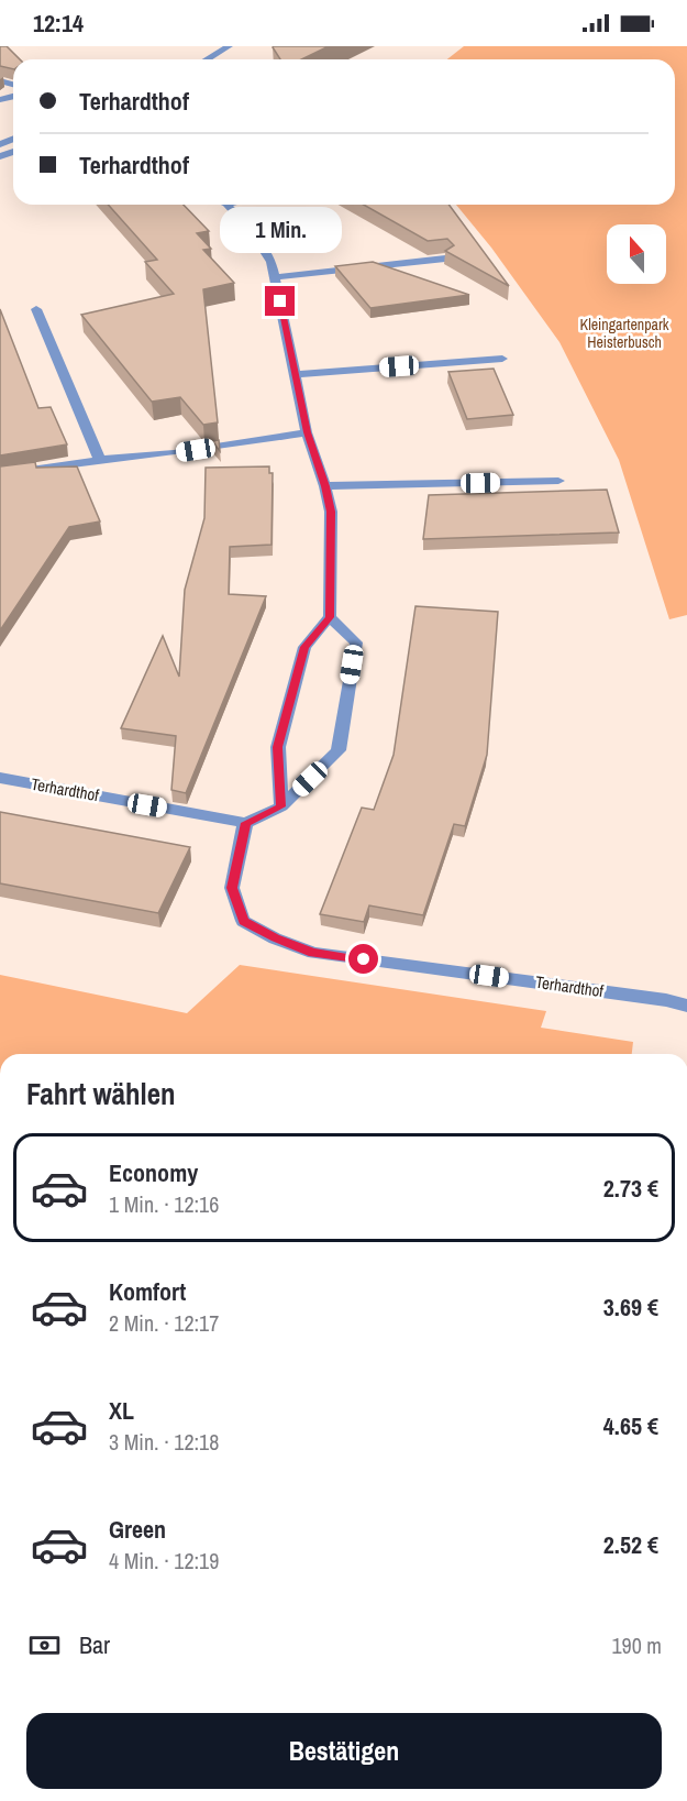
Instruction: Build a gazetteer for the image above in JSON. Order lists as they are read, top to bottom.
{
  "streets": {
    "street": ["Terhardthof"]
  },
  "parks": ["Kleingartenpark Heisterbusch"],
  "north": "top",
  "page": {
    "status": "12:14",
    "banner": ["Terhardthof", "Terhardthof"],
    "bubble": "1 Min.",
    "heading": "Fahrt wählen",
    "list": [
      {
        "name": "Economy",
        "note": "1 Min. · 12:16",
        "value": "2.73 €"
      },
      {
        "name": "Komfort",
        "note": "2 Min. · 12:17",
        "value": "3.69 €"
      },
      {
        "name": "XL",
        "note": "3 Min. · 12:18",
        "value": "4.65 €"
      },
      {
        "name": "Green",
        "note": "4 Min. · 12:19",
        "value": "2.52 €"
      }
    ],
    "pay": ["Bar", "190 m"],
    "buttons": "Bestätigen"
  }
}
